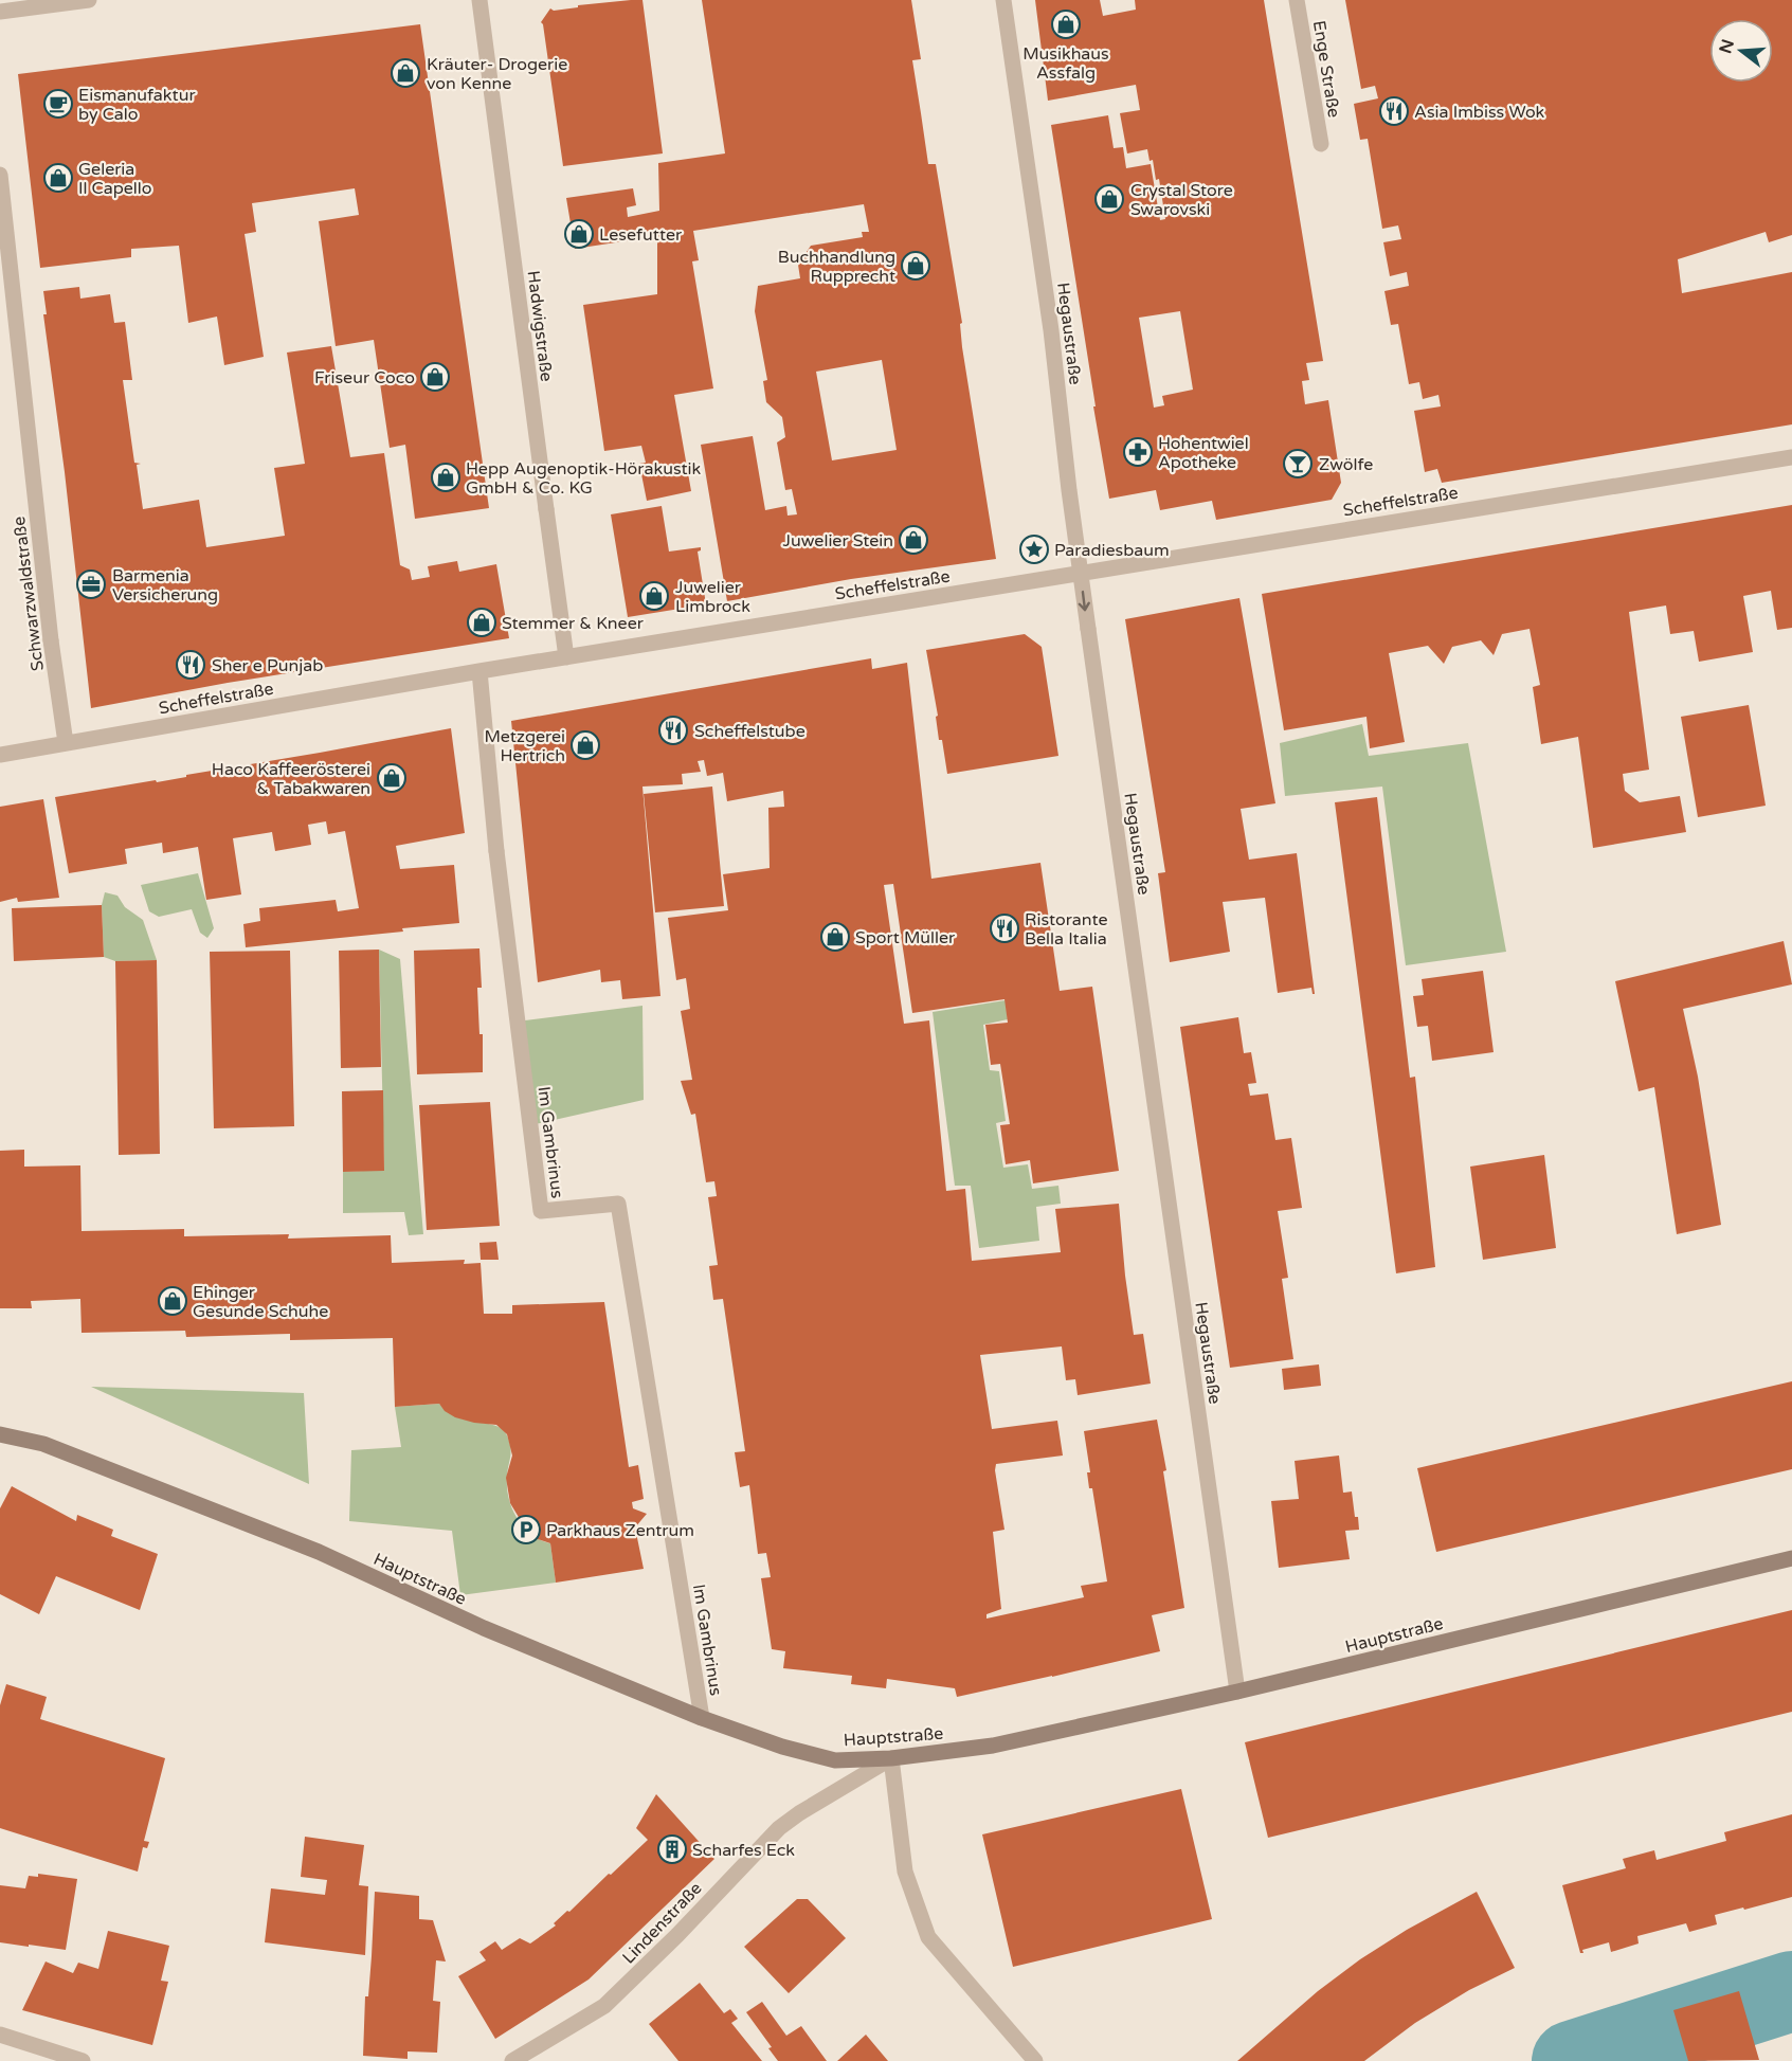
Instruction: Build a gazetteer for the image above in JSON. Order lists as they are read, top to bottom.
{
  "streets": {
    "main road": ["Hauptstraße"],
    "street": [
      "Enge Straße",
      "Hadwigstraße",
      "Hegaustraße",
      "Scheffelstraße",
      "Schwarzwaldstraße",
      "Im Gambrinus",
      "Lindenstraße"
    ]
  },
  "crossings": [
    ["Hadwigstraße", "Scheffelstraße"],
    ["Hegaustraße", "Scheffelstraße"],
    ["Hegaustraße", "Hauptstraße"],
    ["Scheffelstraße", "Schwarzwaldstraße"],
    ["Scheffelstraße", "Im Gambrinus"],
    ["Im Gambrinus", "Hauptstraße"],
    ["Hauptstraße", "Lindenstraße"]
  ],
  "one_way": ["Hegaustraße"],
  "places": {
    "shop": [
      "Musikhaus Assfalg",
      "Kräuter- Drogerie von Kenne",
      "Geleria Il Capello",
      "Crystal Store Swarovski",
      "Lesefutter",
      "Buchhandlung Rupprecht",
      "Friseur Coco",
      "Hepp Augenoptik-Hörakustik GmbH & Co. KG",
      "Juwelier Stein",
      "Juwelier Limbrock",
      "Stemmer & Kneer",
      "Metzgerei Hertrich",
      "Haco Kaffeerösterei & Tabakwaren",
      "Sport Müller",
      "Ehinger Gesunde Schuhe"
    ],
    "cafe": ["Eismanufaktur by Calo"],
    "restaurant": [
      "Asia Imbiss Wok",
      "Sher e Punjab",
      "Scheffelstube",
      "Ristorante Bella Italia"
    ],
    "pharmacy": ["Hohentwiel Apotheke"],
    "bar": ["Zwölfe"],
    "place": ["Paradiesbaum"],
    "office": ["Barmenia Versicherung"],
    "parking": ["Parkhaus Zentrum"],
    "building": ["Scharfes Eck"]
  },
  "north": "left"
}
